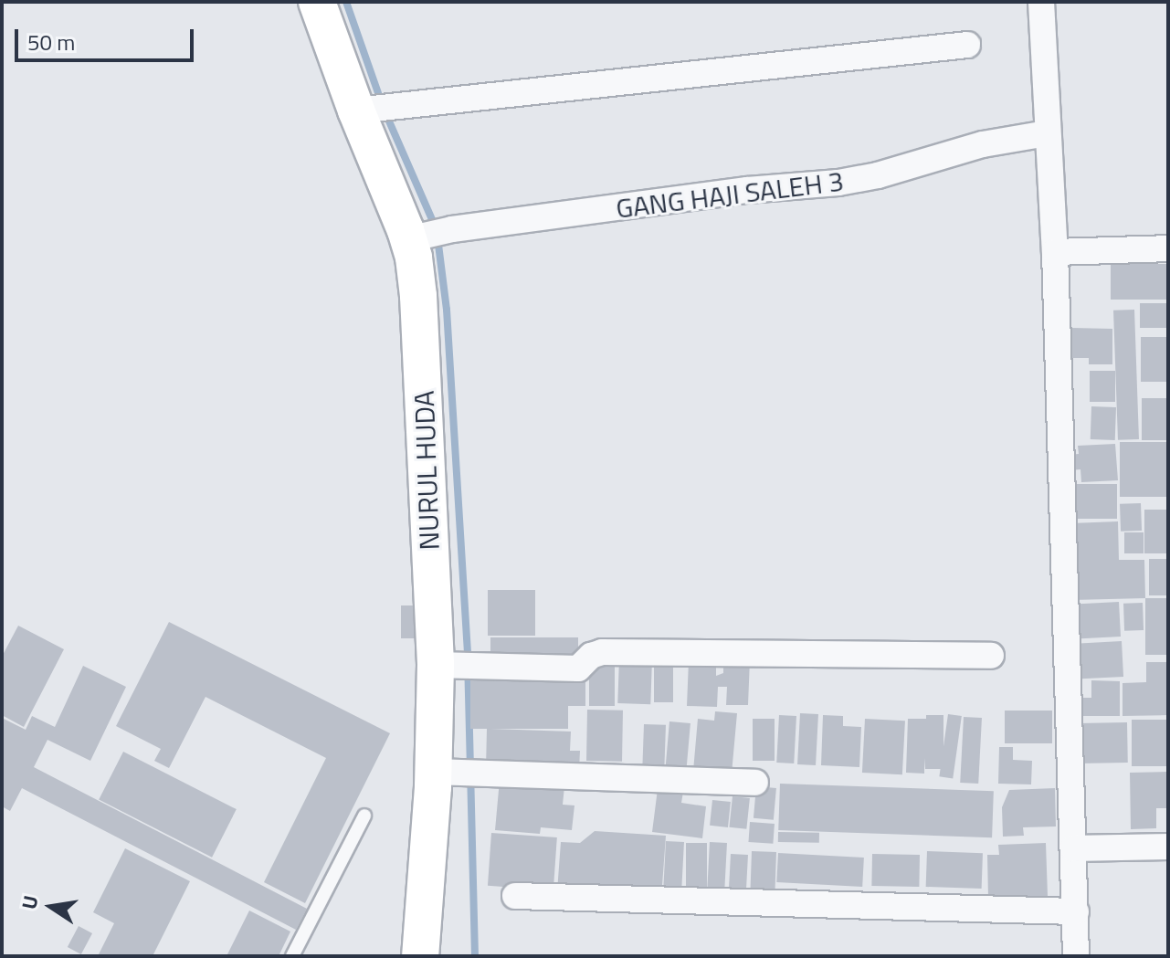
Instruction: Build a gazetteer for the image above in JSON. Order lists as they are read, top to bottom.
{
  "streets": {
    "street": ["GANG HAJI SALEH 3", "NURUL HUDA"]
  },
  "crossings": [
    ["GANG HAJI SALEH 3", "NURUL HUDA"]
  ],
  "scale_bar": "50 m",
  "north": "left"
}
